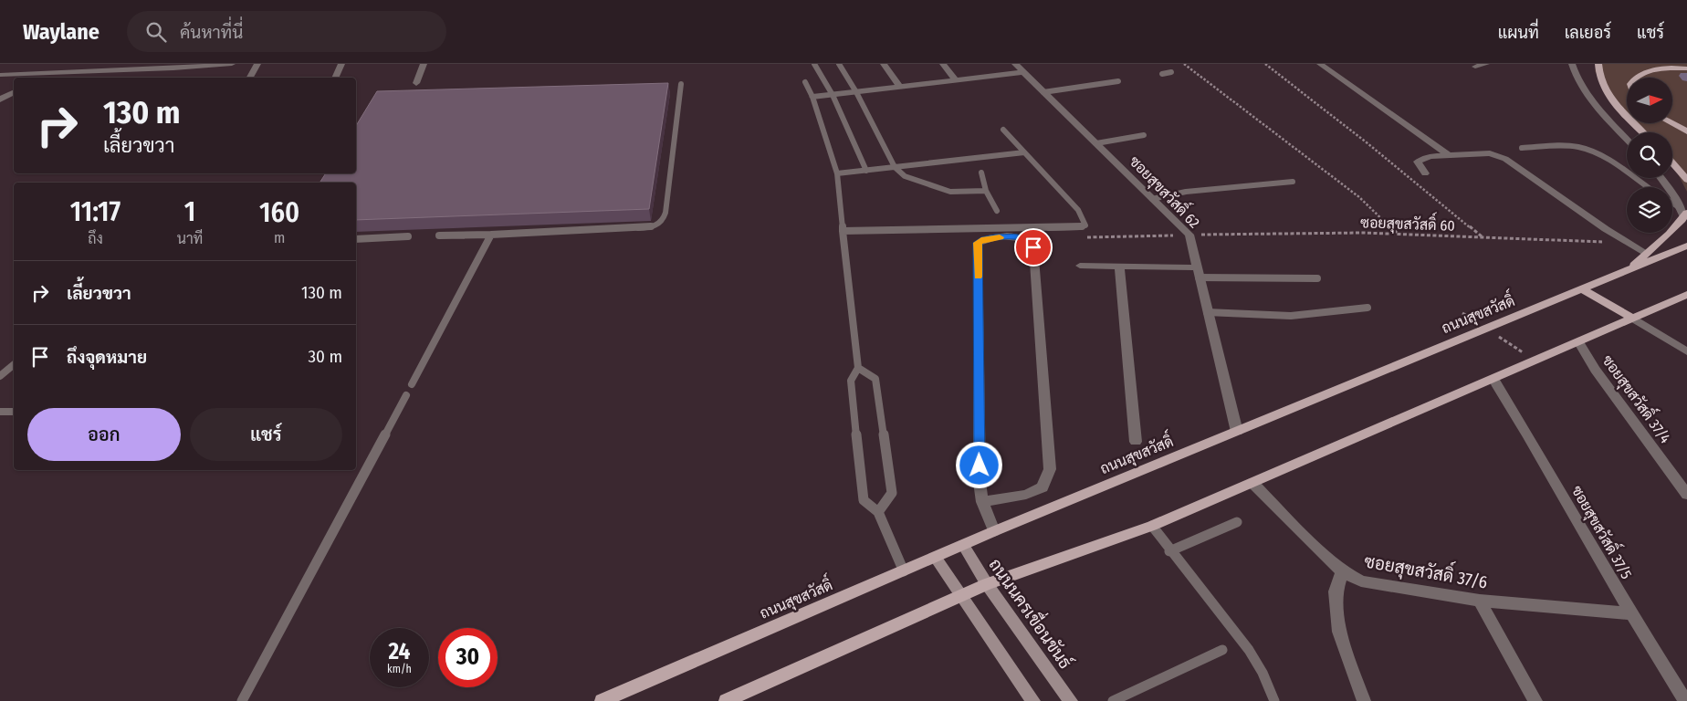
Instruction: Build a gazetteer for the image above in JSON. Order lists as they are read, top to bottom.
{
  "streets": {
    "main road": ["ถนนสุขสวัสดิ์", "ถนนนครเขื่อนขันธ์"],
    "street": [
      "ซอยสุขสวัสดิ์ 62",
      "ซอยสุขสวัสดิ์ 37/4",
      "ซอยสุขสวัสดิ์ 37/5",
      "ซอยสุขสวัสดิ์ 37/6"
    ],
    "path": ["ซอยสุขสวัสดิ์ 60"]
  },
  "crossings": [
    ["ซอยสุขสวัสดิ์ 62", "ซอยสุขสวัสดิ์ 60"],
    ["ซอยสุขสวัสดิ์ 62", "ถนนสุขสวัสดิ์"],
    ["ถนนสุขสวัสดิ์", "ถนนนครเขื่อนขันธ์"],
    ["ซอยสุขสวัสดิ์ 37/5", "ซอยสุขสวัสดิ์ 37/6"]
  ],
  "north": "right",
  "page": {
    "header": "Waylane",
    "search": "ค้นหาที่นี่",
    "nav": ["แผนที่", "เลเยอร์", "แชร์"],
    "turn": ["130 m", "เลี้ยวขวา"],
    "eta": [
      "11:17",
      "ถึง",
      "1",
      "นาที",
      "160",
      "m"
    ],
    "list": [
      {
        "name": "เลี้ยวขวา",
        "value": "130 m"
      },
      {
        "name": "ถึงจุดหมาย",
        "value": "30 m"
      }
    ],
    "buttons": ["ออก", "แชร์"],
    "speed": "24 km/h",
    "limit": "30"
  }
}
